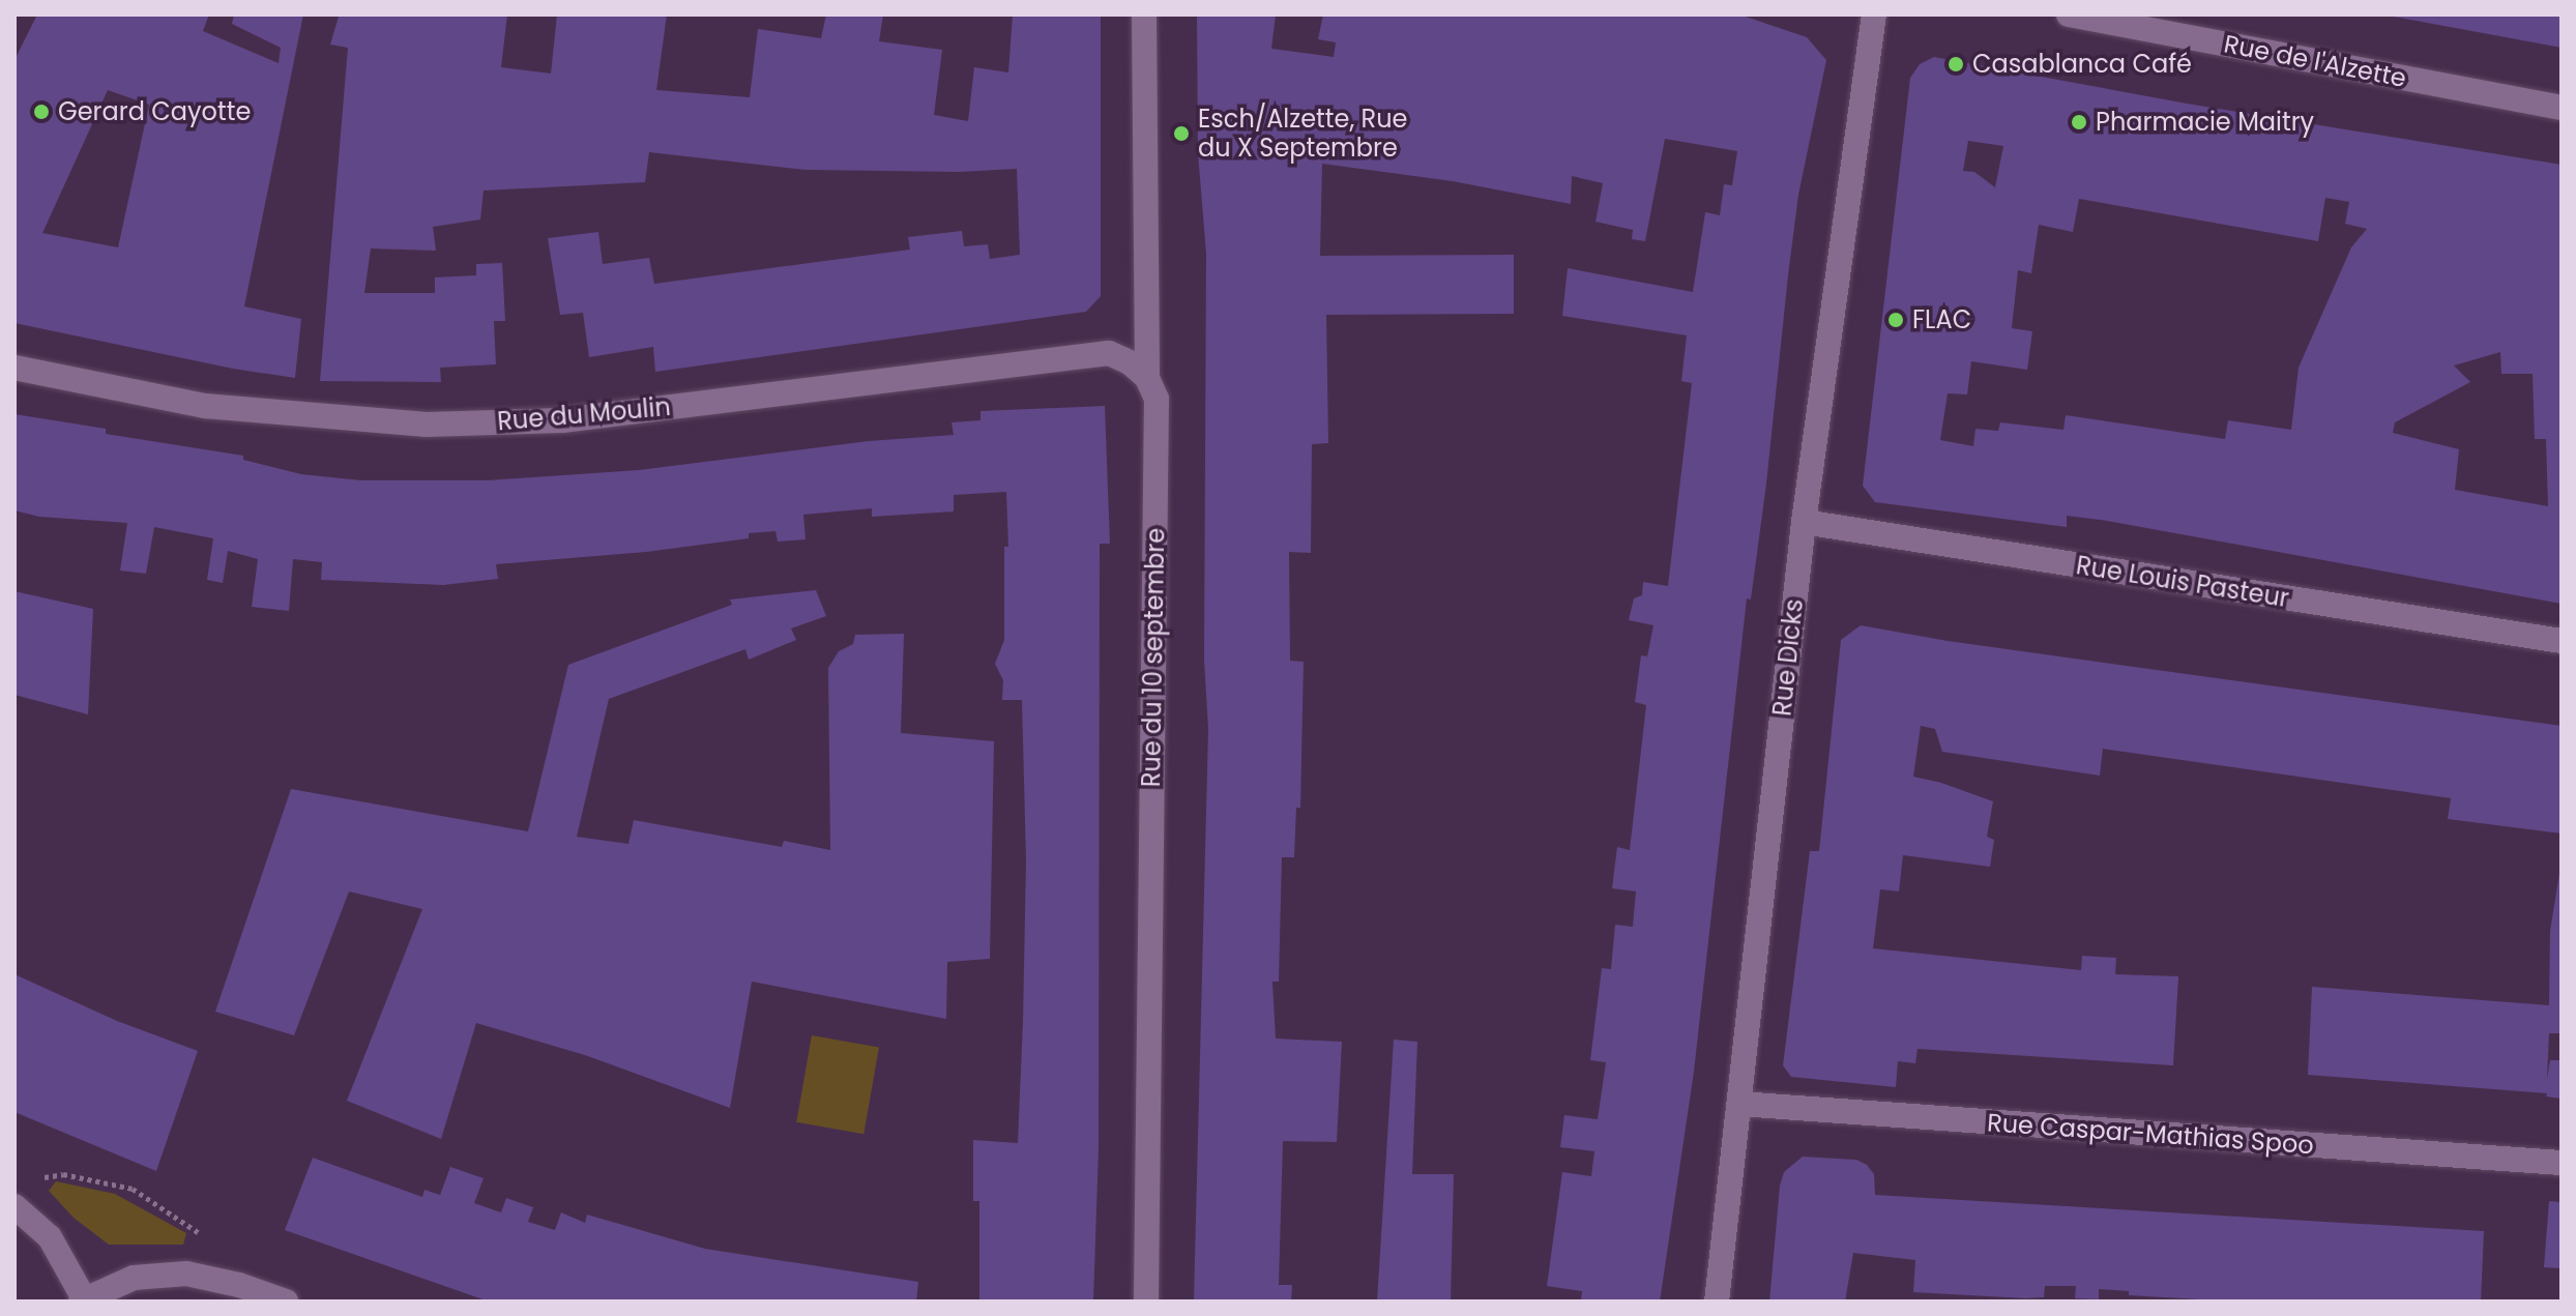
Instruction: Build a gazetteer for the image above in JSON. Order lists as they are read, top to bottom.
{
  "streets": {
    "street": [
      "Rue de l'Alzette",
      "Rue du Moulin",
      "Rue Louis Pasteur",
      "Rue du 10 septembre",
      "Rue Dicks",
      "Rue Caspar-Mathias Spoo"
    ]
  },
  "crossings": [
    ["Rue du Moulin", "Rue du 10 septembre"],
    ["Rue Louis Pasteur", "Rue Dicks"],
    ["Rue Dicks", "Rue Caspar-Mathias Spoo"]
  ],
  "places": [
    "Casablanca Café",
    "Gerard Cayotte",
    "Pharmacie Maitry",
    "Esch/Alzette, Rue du X Septembre",
    "FLAC"
  ]
}
